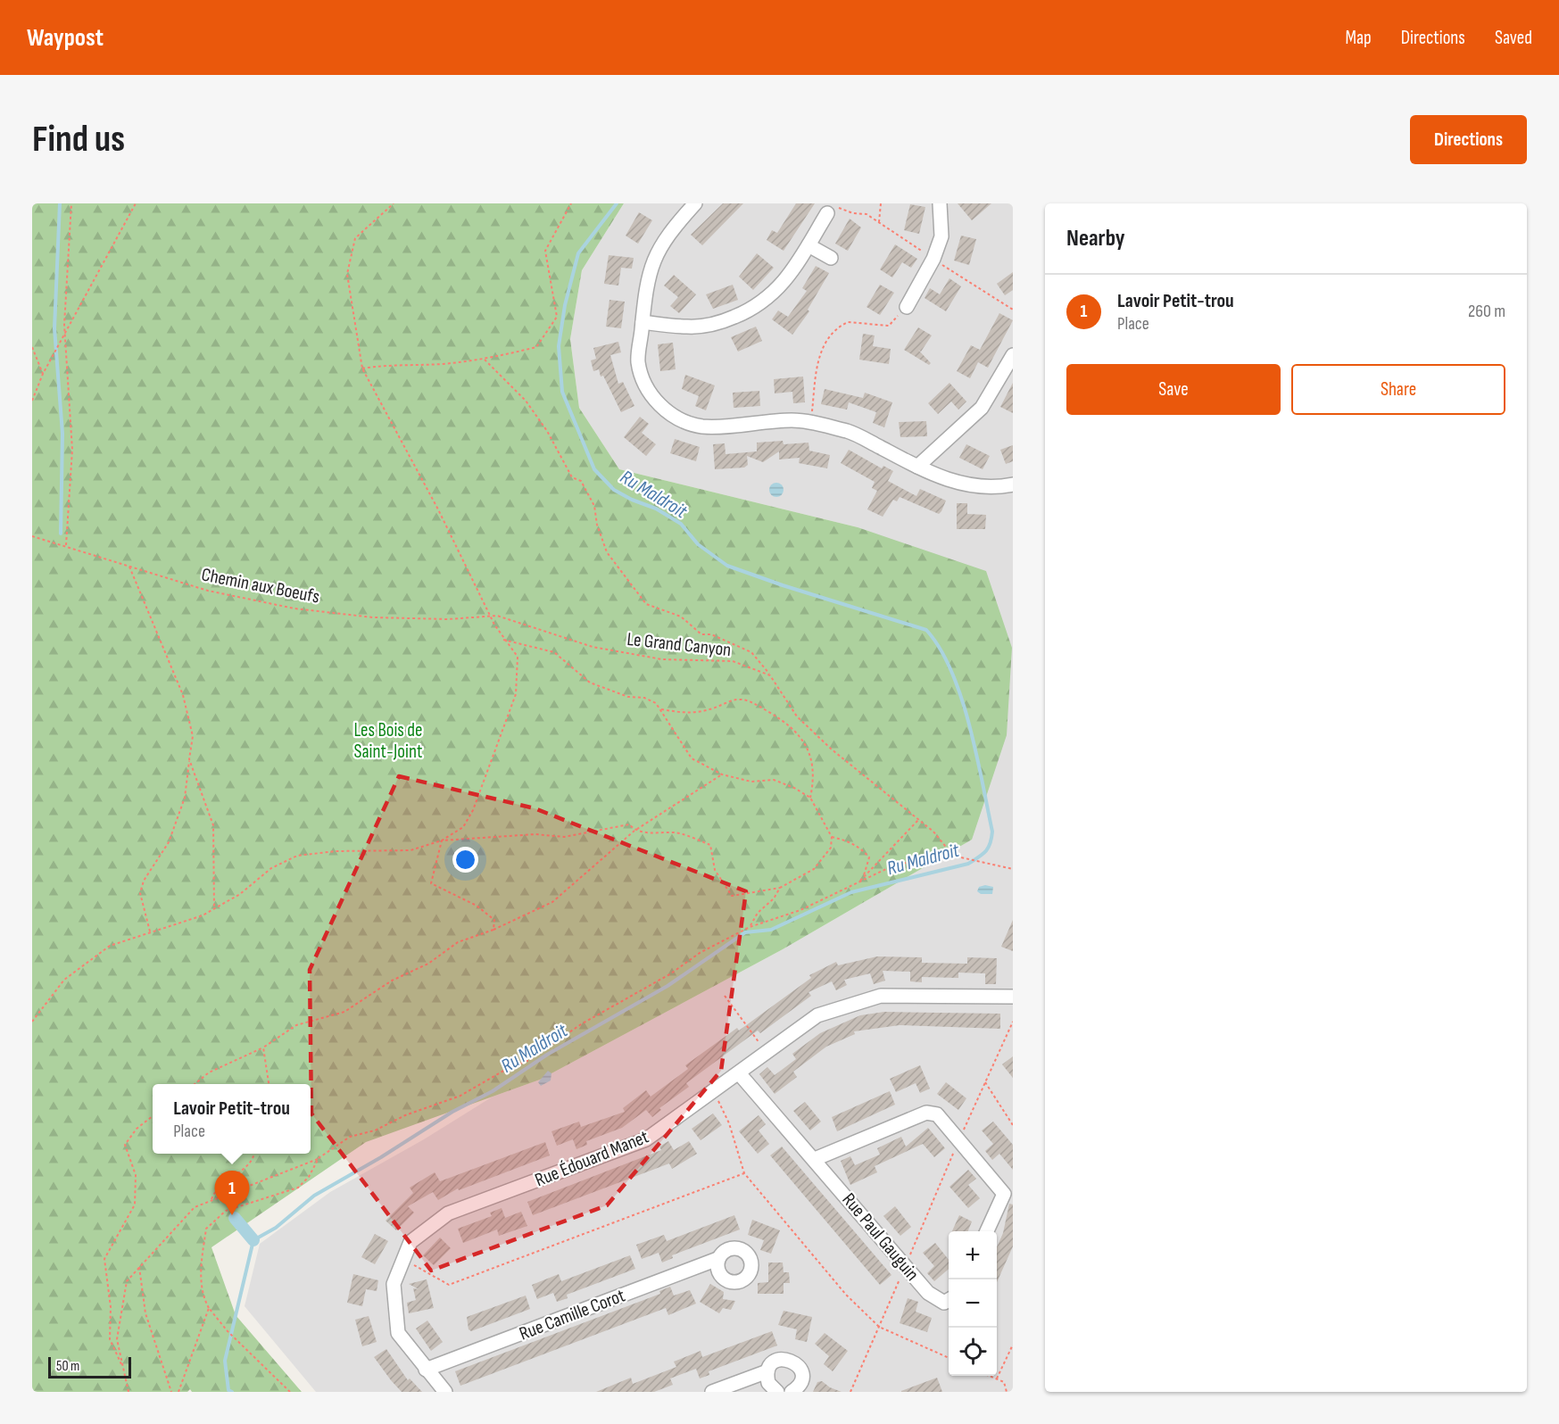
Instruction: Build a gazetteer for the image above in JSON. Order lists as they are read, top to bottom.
{
  "streets": {
    "street": ["Rue Édouard Manet", "Rue Paul Gauguin", "Rue Camille Corot"],
    "path": ["Chemin aux Boeufs", "Le Grand Canyon"]
  },
  "crossings": [
    ["Chemin aux Boeufs", "Le Grand Canyon"],
    ["Rue Édouard Manet", "Rue Paul Gauguin"],
    ["Rue Édouard Manet", "Rue Camille Corot"]
  ],
  "water": ["Ru Maldroit"],
  "parks": ["Les Bois de Saint-Joint"],
  "scale_bar": "50 m",
  "page": {
    "header": "Waypost",
    "nav": ["Map", "Directions", "Saved"],
    "buttons": [
      "Directions",
      ["Save", "Share"]
    ],
    "title": "Find us",
    "heading": "Nearby",
    "list": [
      {
        "mark": "1",
        "name": "Lavoir Petit-trou",
        "note": "Place",
        "value": "260 m"
      }
    ],
    "popup": ["Lavoir Petit-trou", "Place"],
    "pins": "1",
    "map_buttons": ["+", "−"],
    "scale": "50 m"
  }
}
